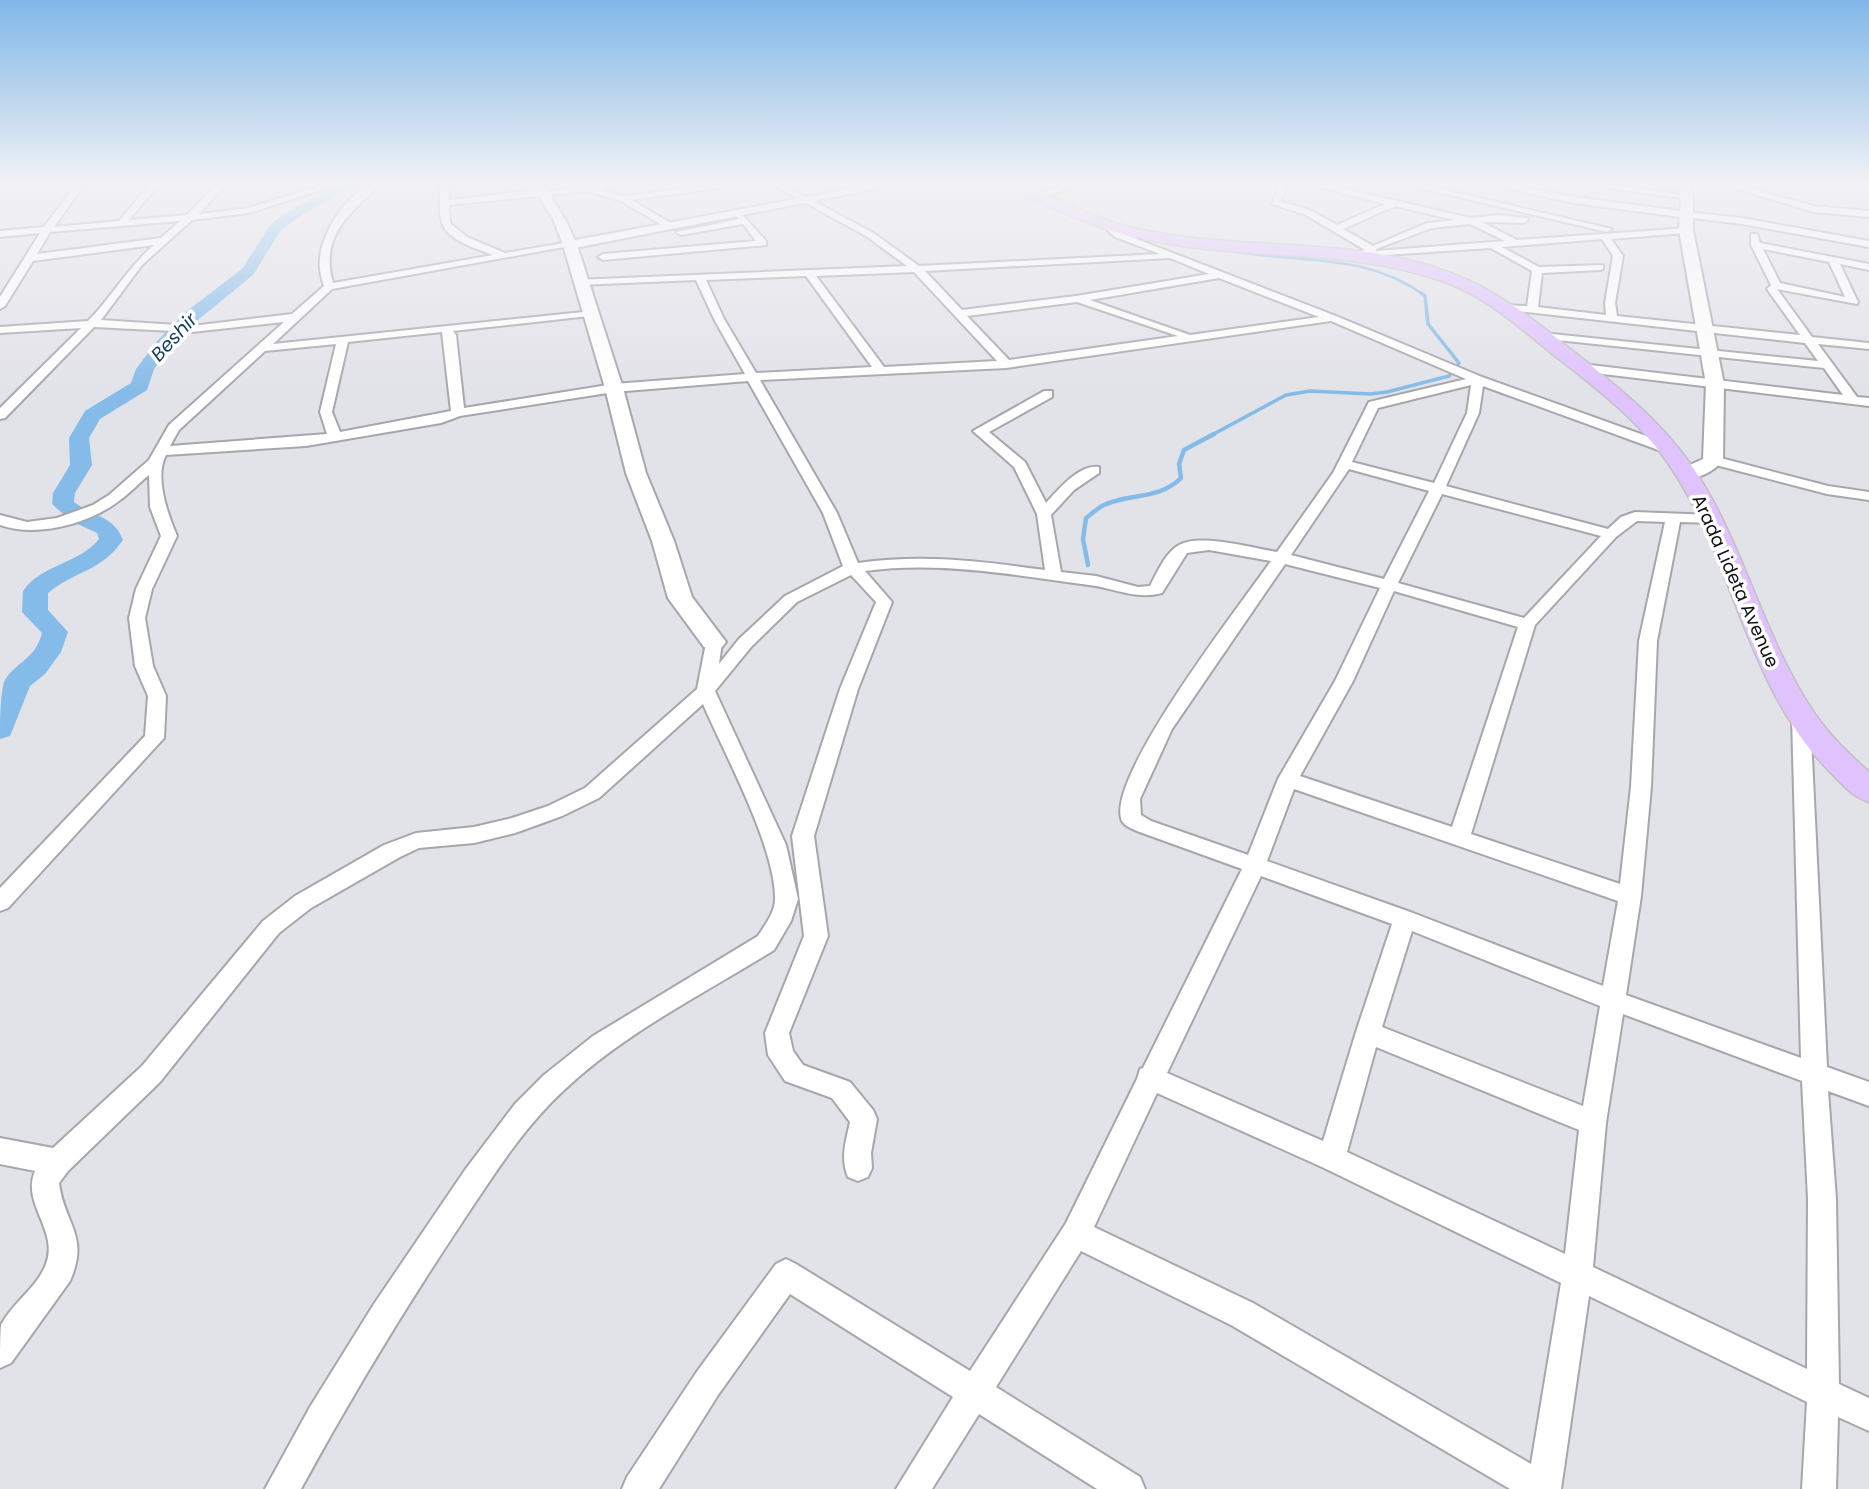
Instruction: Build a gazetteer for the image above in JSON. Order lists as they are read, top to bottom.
{
  "streets": {
    "highway": ["Arada Lideta Avenue"]
  },
  "water": ["Beshir"]
}
